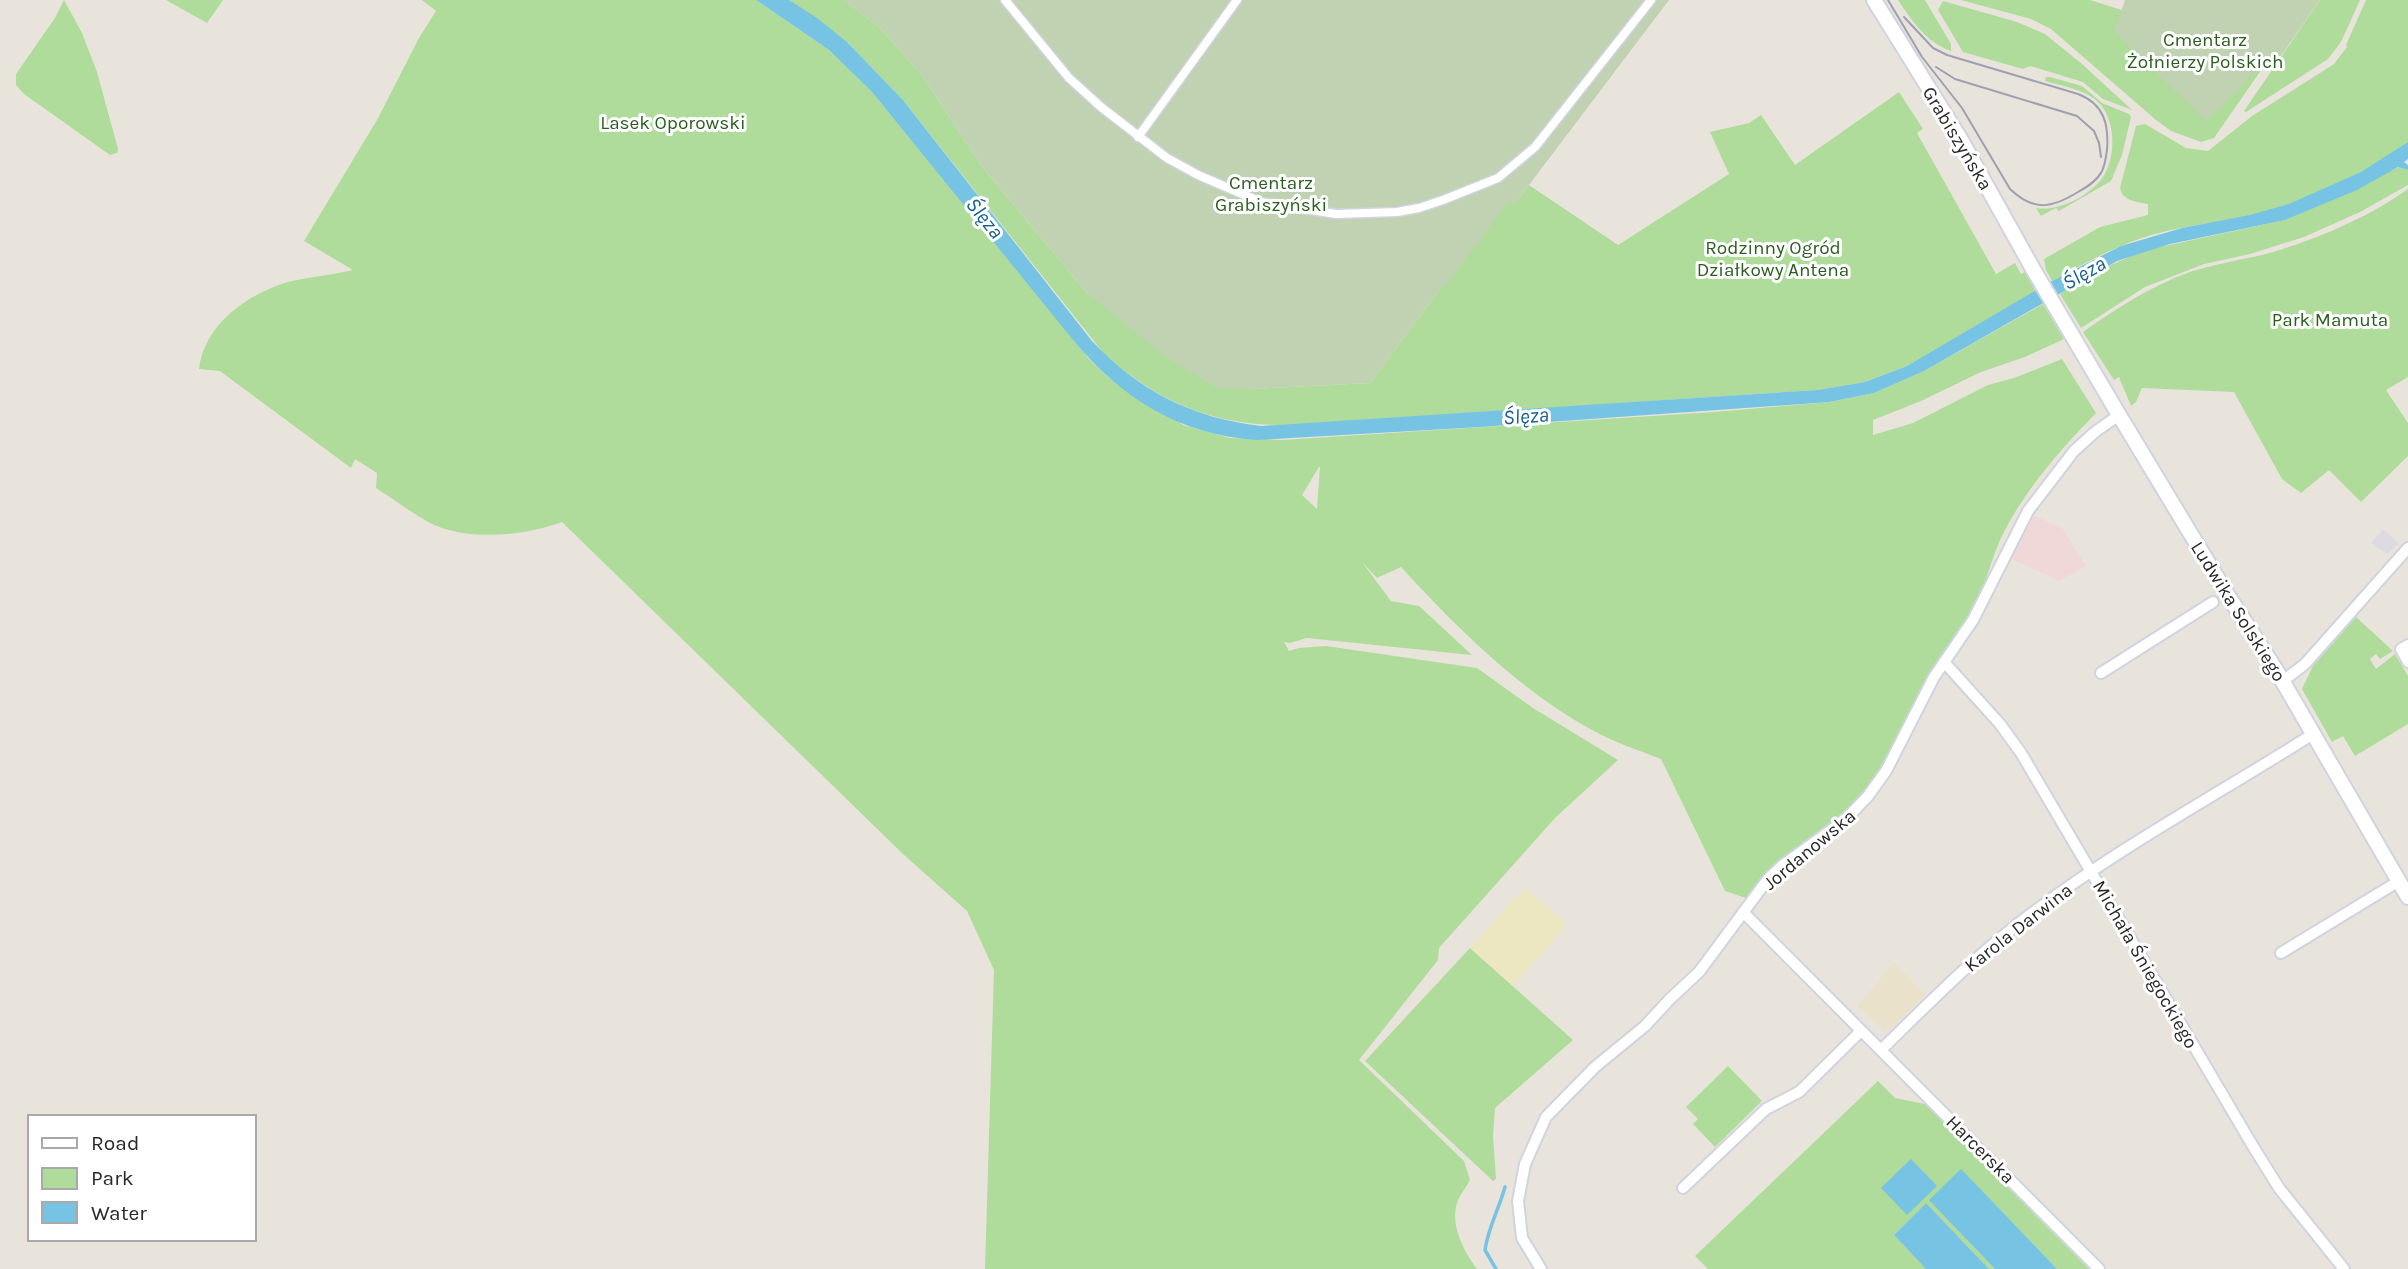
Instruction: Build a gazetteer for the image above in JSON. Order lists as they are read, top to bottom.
{
  "streets": {
    "main road": ["Grabiszyńska", "Ludwika Solskiego"],
    "street": [
      "Jordanowska",
      "Karola Darwina",
      "Michała Śniegockiego",
      "Harcerska"
    ]
  },
  "crossings": [
    ["Grabiszyńska", "Ludwika Solskiego"],
    ["Ludwika Solskiego", "Jordanowska"],
    ["Ludwika Solskiego", "Karola Darwina"],
    ["Jordanowska", "Michała Śniegockiego"],
    ["Jordanowska", "Harcerska"],
    ["Karola Darwina", "Michała Śniegockiego"],
    ["Karola Darwina", "Harcerska"]
  ],
  "water": ["Ślęza"],
  "parks": [
    "Cmentarz Żołnierzy Polskich",
    "Lasek Oporowski",
    "Cmentarz Grabiszyński",
    "Rodzinny Ogród Działkowy Antena",
    "Park Mamuta"
  ],
  "legend": ["Road", "Park", "Water"]
}
